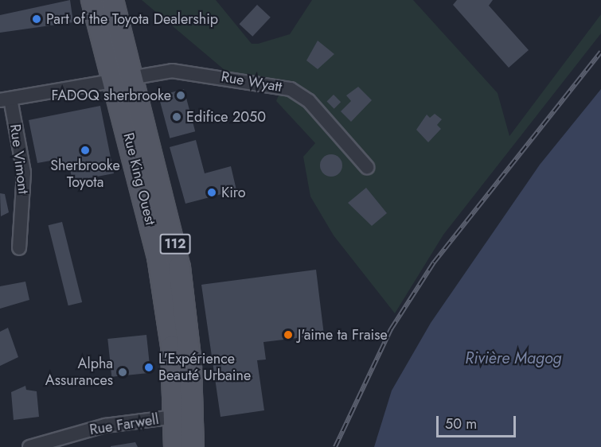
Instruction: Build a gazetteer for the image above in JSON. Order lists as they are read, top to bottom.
{
  "streets": {
    "main road": ["Rue King Ouest", "112"],
    "street": ["Rue Wyatt", "Rue Vimont", "Rue Farwell"]
  },
  "crossings": [
    ["Rue Wyatt", "Rue Vimont"],
    ["Rue Wyatt", "Rue King Ouest"],
    ["Rue King Ouest", "Rue Farwell"]
  ],
  "water": ["Rivière Magog"],
  "places": [
    "Part of the Toyota Dealership",
    "FADOQ sherbrooke",
    "Edifice 2050",
    "Sherbrooke Toyota",
    "Kiro",
    "J'aime ta Fraise",
    "L'Expérience Beauté Urbaine",
    "Alpha Assurances"
  ],
  "scale_bar": "50 m"
}
